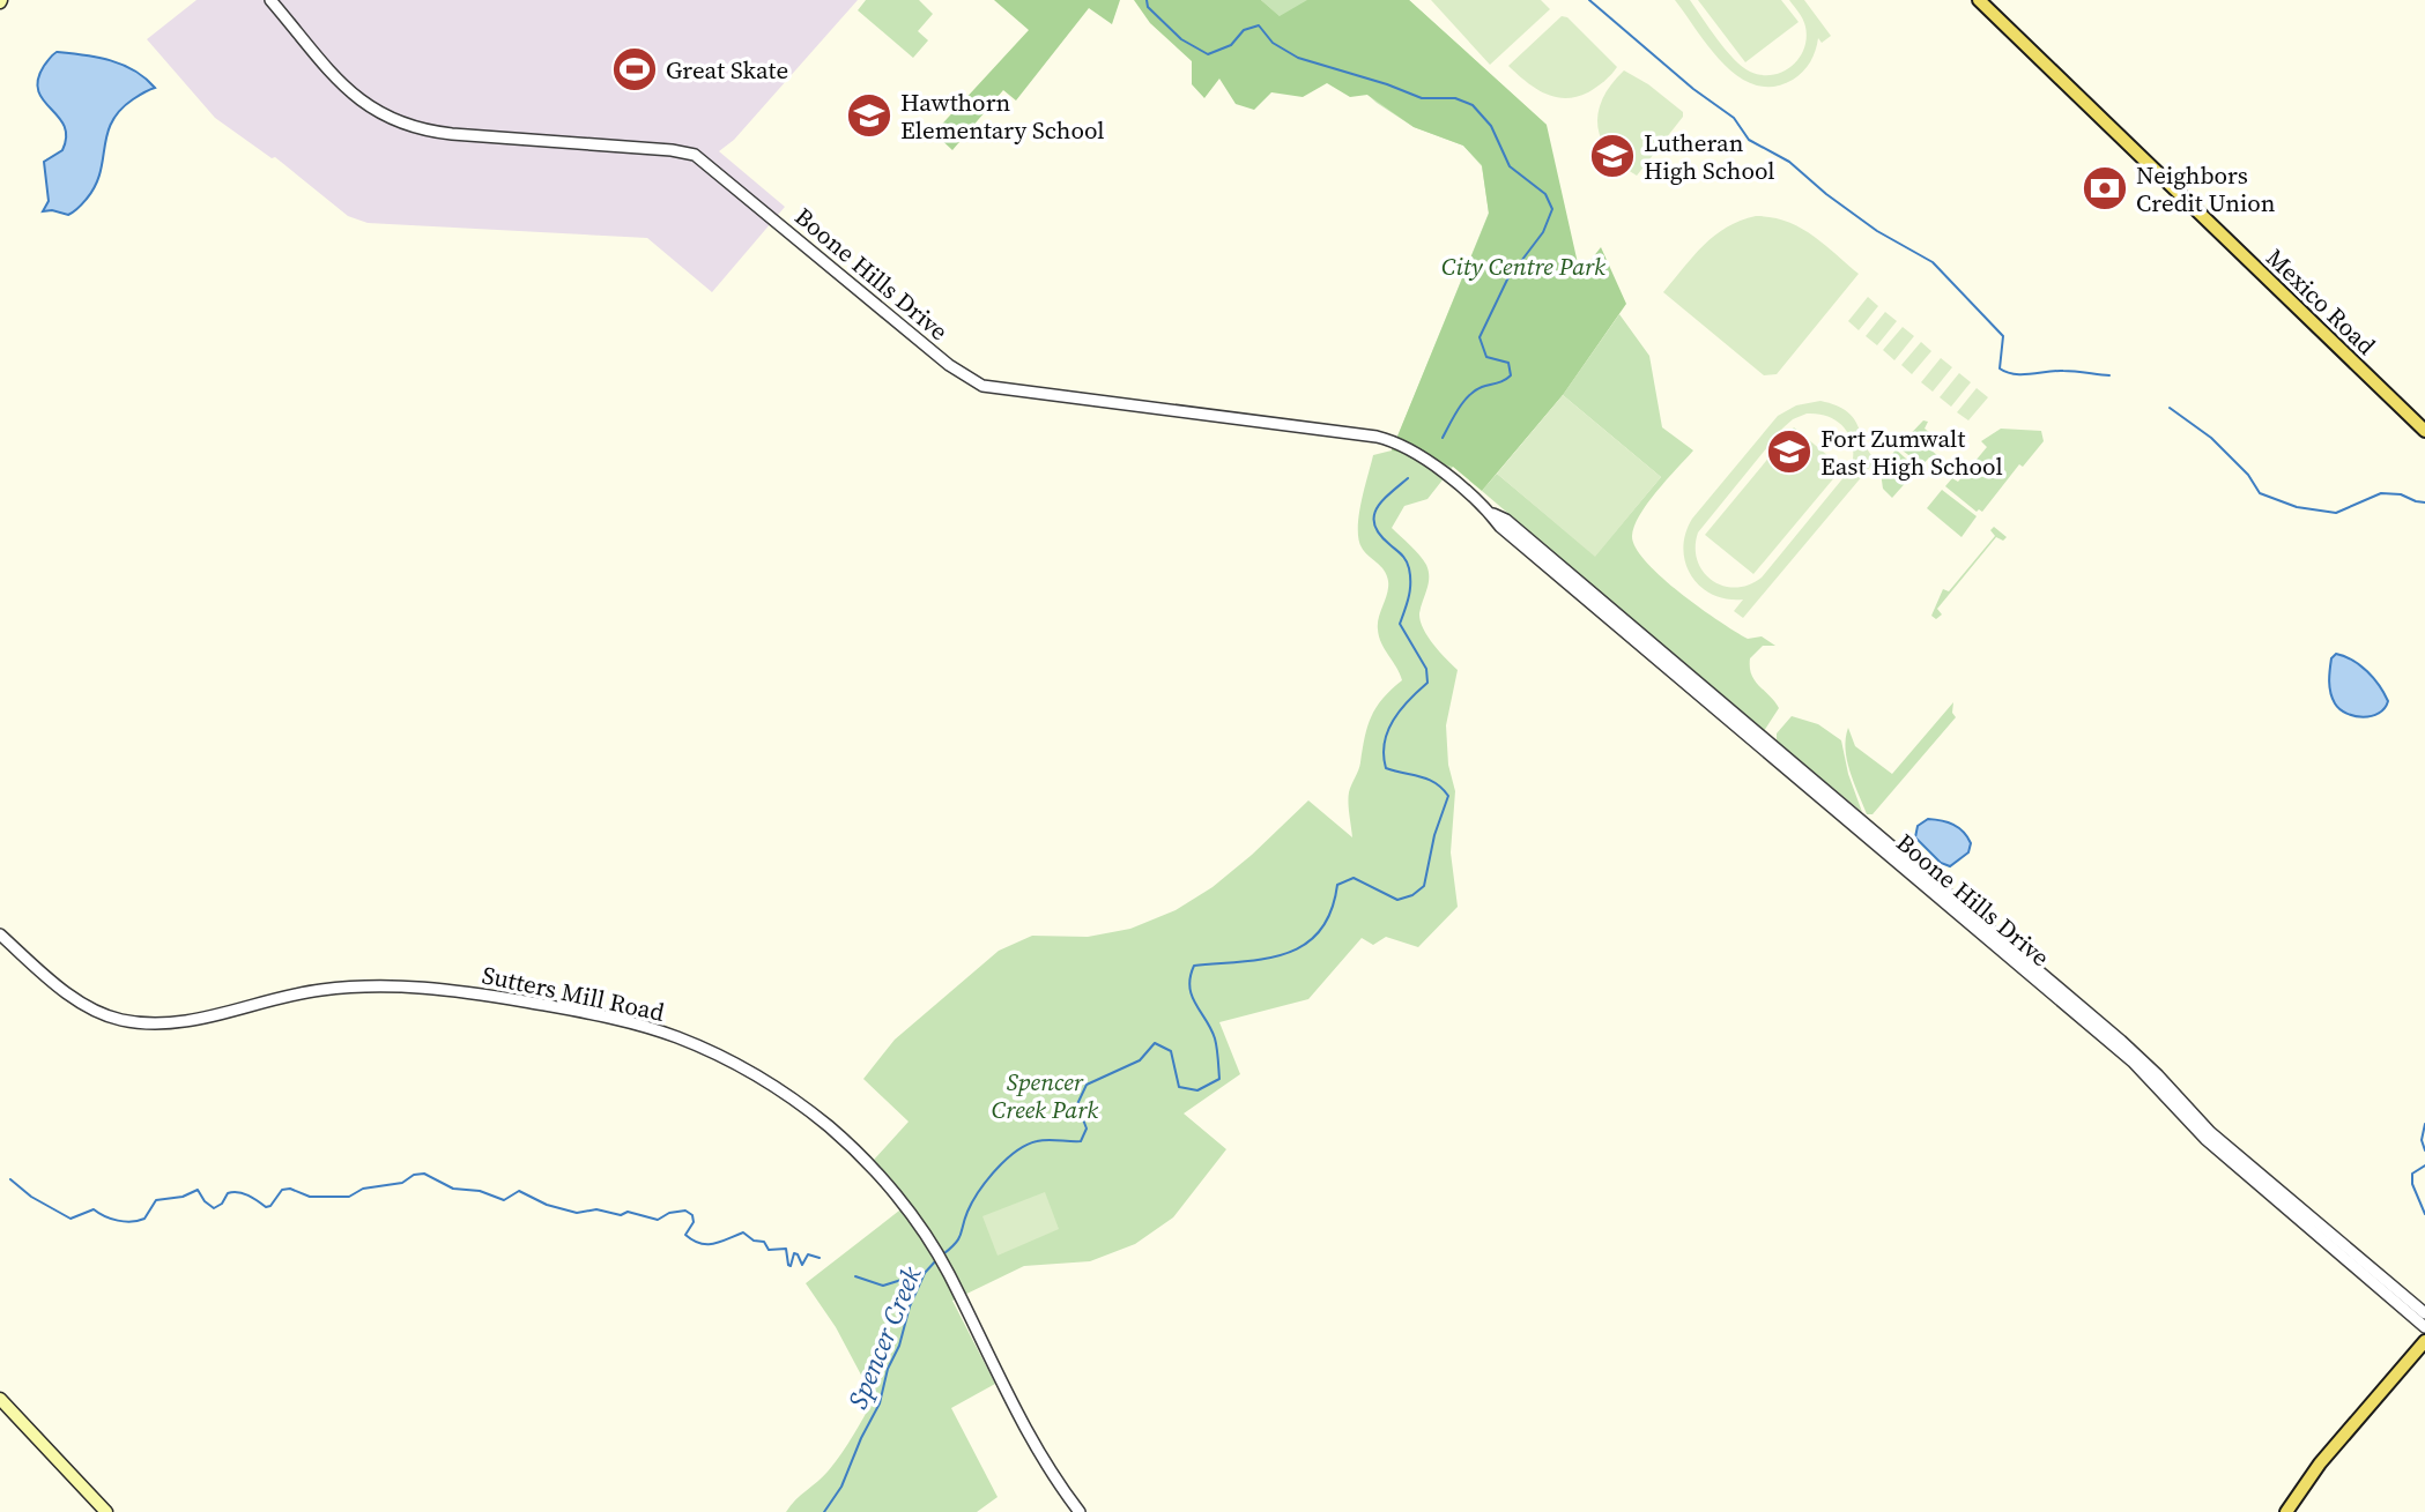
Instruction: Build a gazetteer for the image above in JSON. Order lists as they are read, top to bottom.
{
  "streets": {
    "main road": ["Mexico Road"],
    "street": ["Boone Hills Drive", "Sutters Mill Road"]
  },
  "water": ["Spencer Creek"],
  "parks": ["City Centre Park", "Spencer Creek Park"],
  "places": {
    "sports": ["Great Skate"],
    "school or university": ["Hawthorn Elementary School", "Lutheran High School", "Fort Zumwalt East High School"],
    "bank": ["Neighbors Credit Union"]
  }
}
